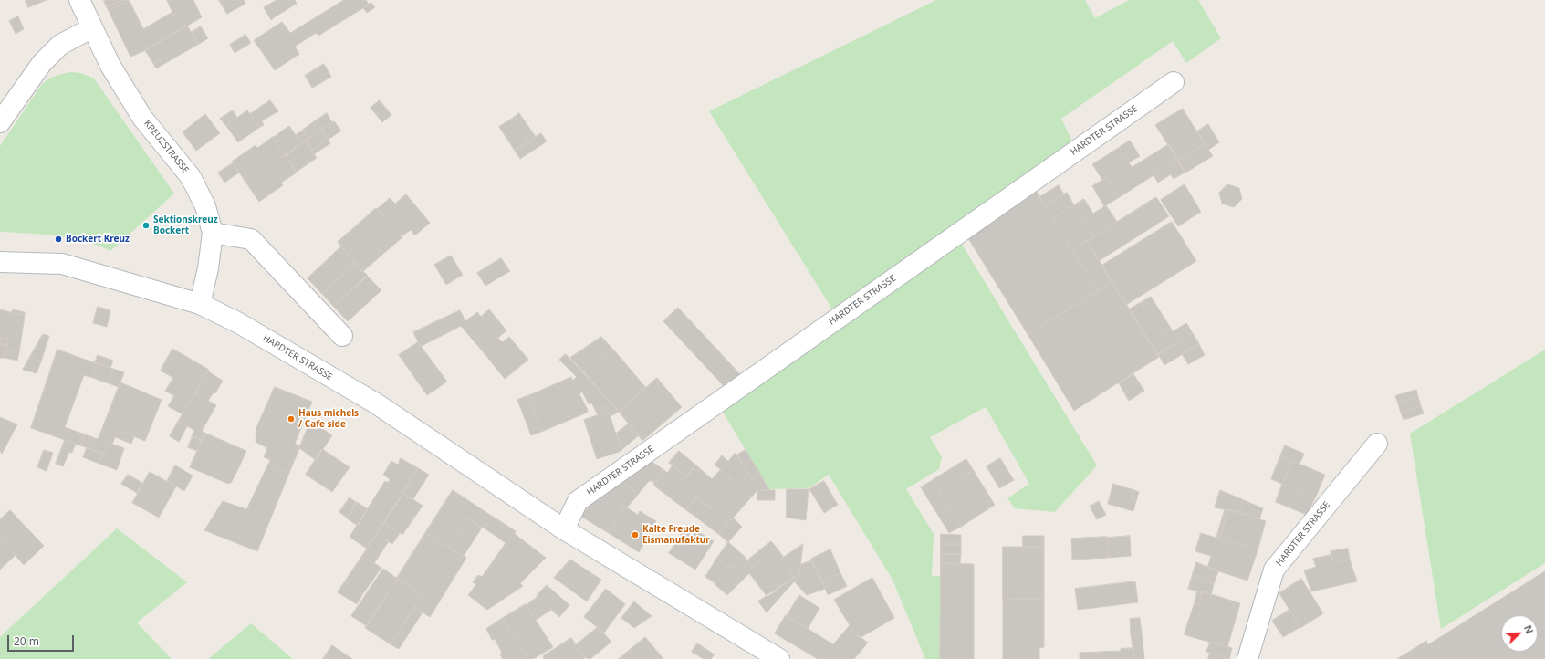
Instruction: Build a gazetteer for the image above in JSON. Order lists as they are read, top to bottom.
{
  "streets": {
    "street": ["HARDTER STRASSE", "KREUZSTRASSE"]
  },
  "crossings": [
    ["HARDTER STRASSE", "KREUZSTRASSE"]
  ],
  "places": [
    "Sektionskreuz Bockert",
    "Bockert Kreuz",
    "Haus michels / Cafe side",
    "Kalte Freude Eismanufaktur"
  ],
  "scale_bar": "20 m",
  "north": "top right"
}
